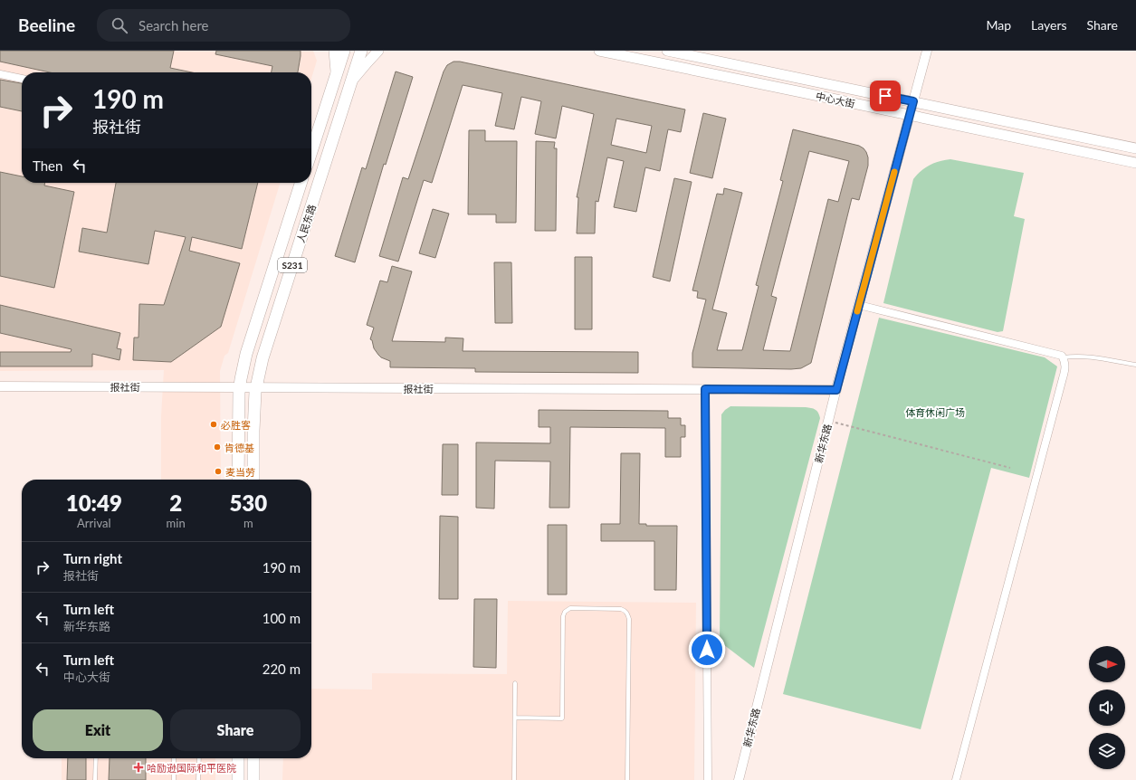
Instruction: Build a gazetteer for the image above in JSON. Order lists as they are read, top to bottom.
{
  "streets": {
    "main road": ["中心大街", "人民东路", "S231"],
    "street": ["报社街", "新华东路"]
  },
  "crossings": [
    ["中心大街", "新华东路"],
    ["人民东路", "报社街"],
    ["报社街", "新华东路"]
  ],
  "parks": ["体育休闲广场"],
  "places": {
    "other": ["必胜客", "肯德基", "麦当劳"],
    "health": ["哈励逊国际和平医院"]
  },
  "north": "right",
  "page": {
    "header": "Beeline",
    "search": "Search here",
    "nav": ["Map", "Layers", "Share"],
    "turn": ["190 m", "报社街"],
    "then": "Then",
    "eta": [
      "10:49",
      "Arrival",
      "2",
      "min",
      "530",
      "m"
    ],
    "list": [
      {
        "name": "Turn right",
        "note": "报社街",
        "value": "190 m"
      },
      {
        "name": "Turn left",
        "note": "新华东路",
        "value": "100 m"
      },
      {
        "name": "Turn left",
        "note": "中心大街",
        "value": "220 m"
      }
    ],
    "buttons": ["Exit", "Share"]
  }
}
